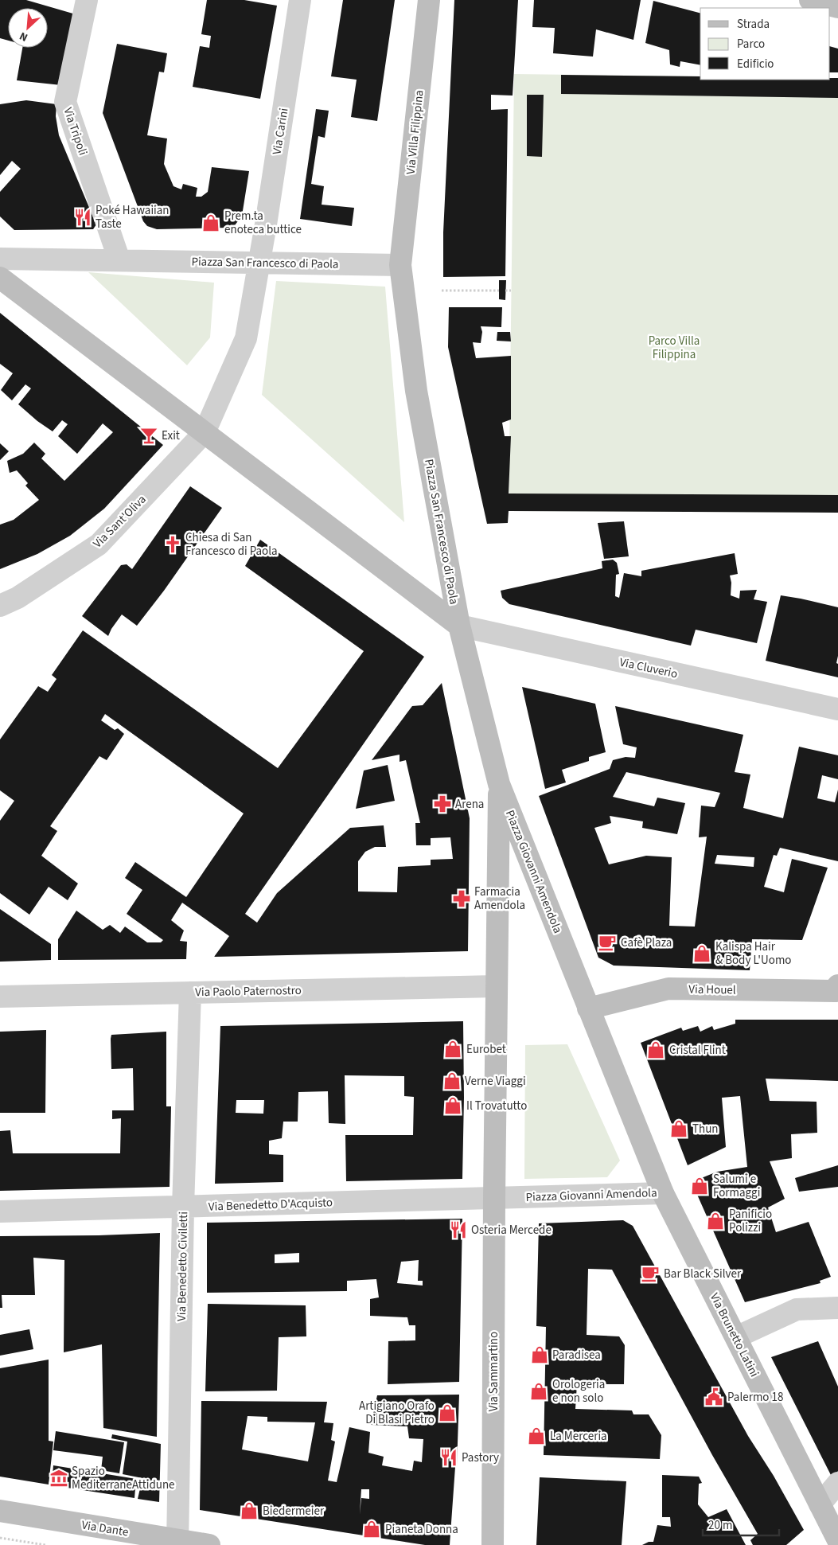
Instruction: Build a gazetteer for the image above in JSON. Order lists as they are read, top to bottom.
{
  "streets": {
    "street": [
      "Via Tripoli",
      "Via Carini",
      "Via Villa Filippina",
      "Piazza San Francesco di Paola",
      "Via Sant'Oliva",
      "Via Cluverio",
      "Piazza Giovanni Amendola",
      "Via Houel",
      "Via Paolo Paternostro",
      "Via Benedetto D'Acquisto",
      "Via Benedetto Civiletti",
      "Via Brunetto Latini",
      "Via Sammartino",
      "Via Dante"
    ]
  },
  "crossings": [
    ["Via Tripoli", "Piazza San Francesco di Paola"],
    ["Via Carini", "Piazza San Francesco di Paola"],
    ["Via Carini", "Via Sant'Oliva"],
    ["Via Villa Filippina", "Piazza San Francesco di Paola"],
    ["Piazza San Francesco di Paola", "Via Sant'Oliva"],
    ["Piazza San Francesco di Paola", "Via Cluverio"],
    ["Piazza San Francesco di Paola", "Piazza Giovanni Amendola"],
    ["Via Cluverio", "Piazza Giovanni Amendola"],
    ["Piazza Giovanni Amendola", "Via Houel"],
    ["Piazza Giovanni Amendola", "Via Paolo Paternostro"],
    ["Piazza Giovanni Amendola", "Via Benedetto D'Acquisto"],
    ["Piazza Giovanni Amendola", "Via Brunetto Latini"],
    ["Piazza Giovanni Amendola", "Via Sammartino"],
    ["Via Paolo Paternostro", "Via Benedetto Civiletti"],
    ["Via Benedetto D'Acquisto", "Via Benedetto Civiletti"],
    ["Via Benedetto D'Acquisto", "Via Sammartino"],
    ["Via Benedetto Civiletti", "Via Dante"]
  ],
  "parks": ["Parco Villa Filippina"],
  "places": {
    "restaurant": ["Poké Hawaiian Taste", "Osteria Mercede", "Pastory"],
    "shop": [
      "Prem.ta enoteca buttice",
      "Kalispa Hair & Body L'Uomo",
      "Eurobet",
      "Cristal Flint",
      "Verne Viaggi",
      "Il Trovatutto",
      "Thun",
      "Salumi e Formaggi",
      "Panificio Polizzi",
      "Paradisea",
      "Orologeria e non solo",
      "Artigiano Orafo Di Blasi Pietro",
      "La Merceria",
      "Biedermeier",
      "Pianeta Donna"
    ],
    "bar": ["Exit"],
    "church": ["Chiesa di San Francesco di Paola"],
    "pharmacy": ["Arena", "Farmacia Amendola"],
    "cafe": ["Cafè Plaza", "Bar Black Silver"],
    "public building": ["Palermo 18"],
    "museum": ["Spazio MediterraneAttidune"]
  },
  "legend": ["Strada", "Parco", "Edificio"],
  "scale_bar": "20 m",
  "north": "bottom left"
}
